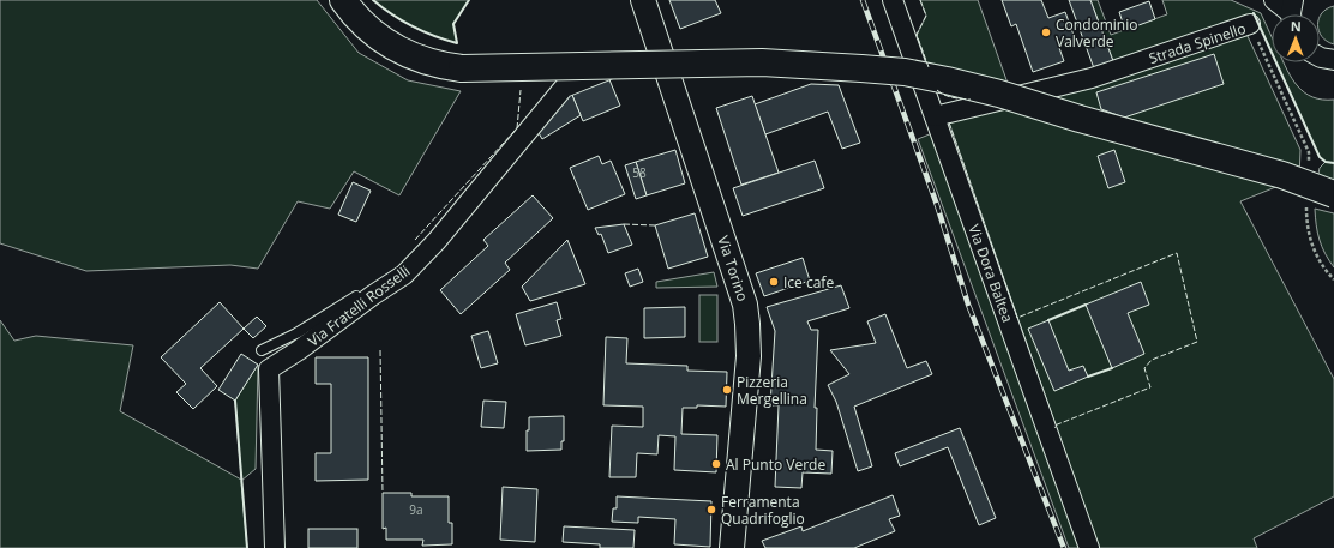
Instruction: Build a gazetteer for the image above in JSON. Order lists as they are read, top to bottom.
{
  "streets": {
    "street": [
      "Strada Spinello",
      "Via Torino",
      "Via Dora Baltea",
      "Via Fratelli Rosselli"
    ]
  },
  "crossings": [
    ["Strada Spinello", "Via Dora Baltea"],
    ["Via Torino", "Via Fratelli Rosselli"]
  ],
  "places": [
    "Condominio Valverde",
    "Ice cafe",
    "Pizzeria Mergellina",
    "Al Punto Verde",
    "Ferramenta Quadrifoglio"
  ],
  "house_numbers": ["58", "9a"],
  "north": "top"
}
